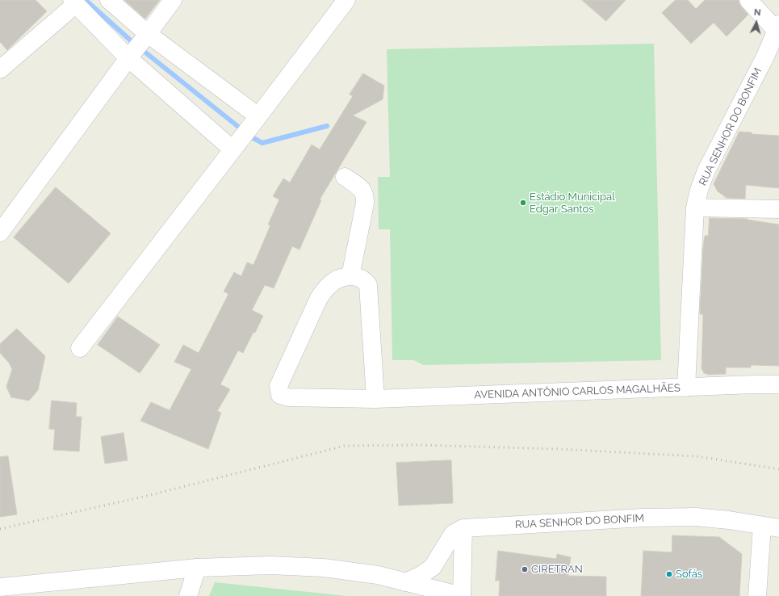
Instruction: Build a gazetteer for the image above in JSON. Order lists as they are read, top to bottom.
{
  "streets": {
    "street": ["RUA SENHOR DO BONFIM", "AVENIDA ANTÔNIO CARLOS MAGALHÃES"]
  },
  "crossings": [
    ["RUA SENHOR DO BONFIM", "AVENIDA ANTÔNIO CARLOS MAGALHÃES"]
  ],
  "places": ["Estádio Municipal Edgar Santos", "CIRETRAN", "Sofás"],
  "north": "top"
}
